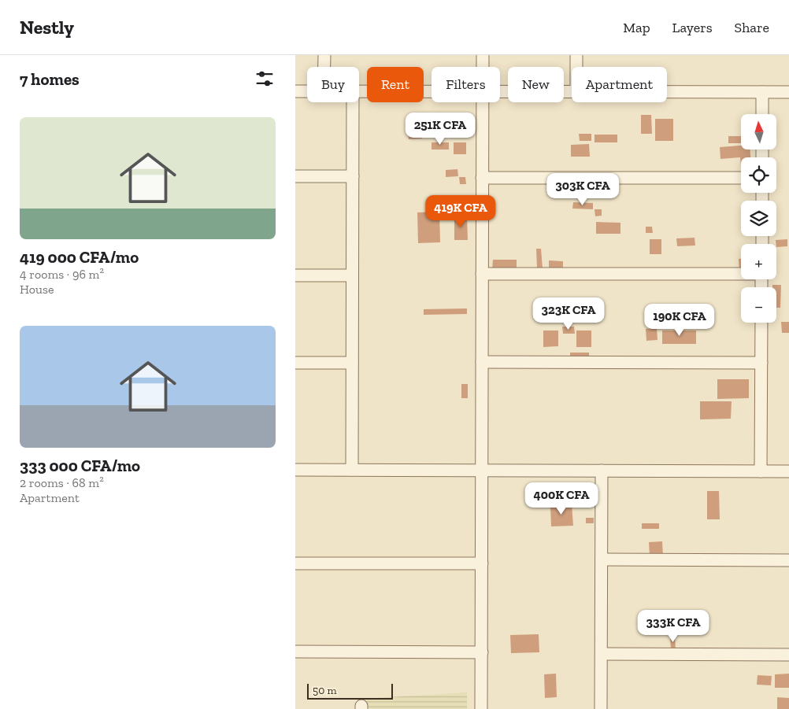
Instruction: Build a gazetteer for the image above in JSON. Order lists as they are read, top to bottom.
{
  "scale_bar": "50 m",
  "north": "top",
  "page": {
    "header": "Nestly",
    "nav": ["Map", "Layers", "Share"],
    "heading": "7 homes",
    "chip": [
      "Buy",
      "Rent",
      "Filters",
      "New",
      "Apartment"
    ],
    "list": [
      {
        "name": "419 000 CFA/mo",
        "note": "4 rooms · 96 m² · House"
      },
      {
        "name": "333 000 CFA/mo",
        "note": "2 rooms · 68 m² · Apartment"
      }
    ],
    "price": [
      "251K CFA",
      "303K CFA",
      "419K CFA",
      "323K CFA",
      "190K CFA",
      "400K CFA",
      "333K CFA"
    ],
    "map_buttons": ["+", "−"],
    "scale": "50 m"
  }
}
